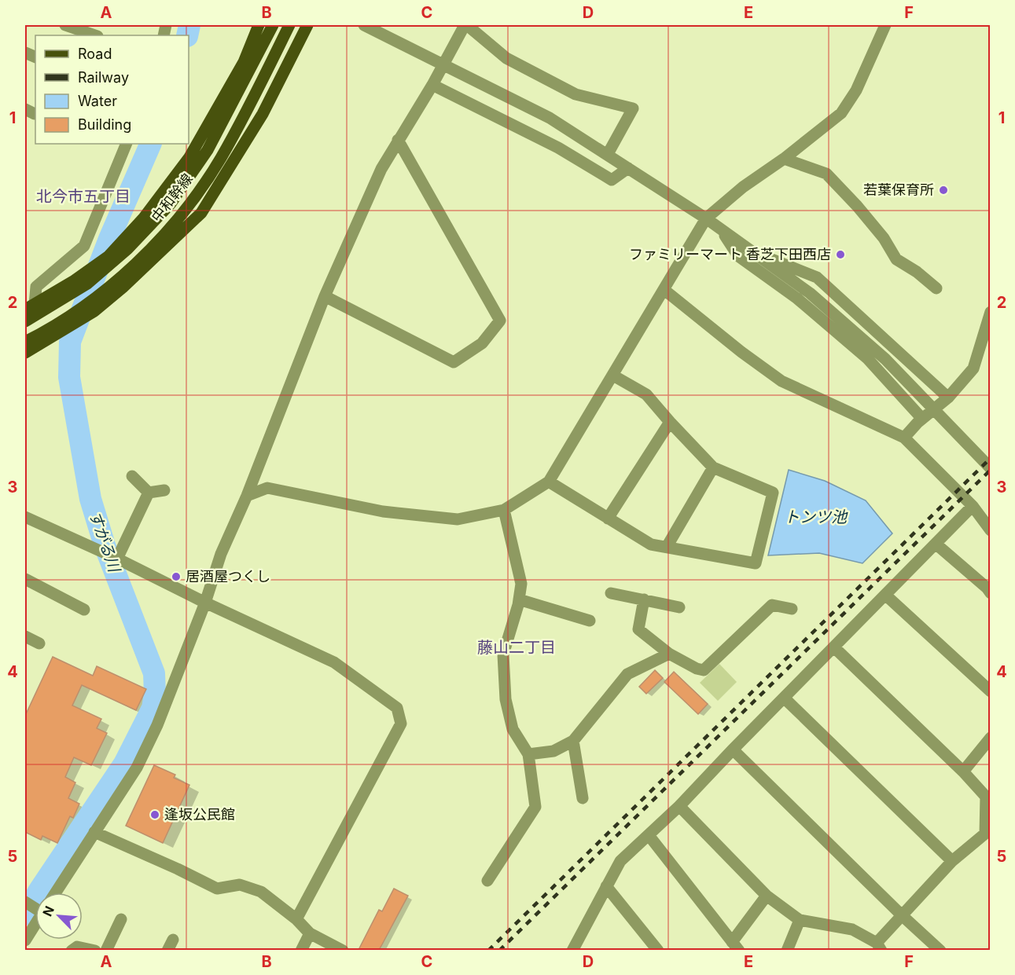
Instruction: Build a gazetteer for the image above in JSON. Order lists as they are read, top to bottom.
{
  "streets": {
    "main road": ["中和幹線"]
  },
  "districts": ["北今市五丁目", "藤山二丁目"],
  "water": ["トンツ池", "すがる川"],
  "places": [
    "若葉保育所",
    "ファミリーマート 香芝下田西店",
    "居酒屋つくし",
    "逢坂公民館"
  ],
  "legend": [
    "Road",
    "Railway",
    "Water",
    "Building"
  ],
  "north": "top left",
  "grid": {
    "columns": [
      "A",
      "B",
      "C",
      "D",
      "E",
      "F"
    ],
    "rows": [
      "1",
      "2",
      "3",
      "4",
      "5"
    ]
  }
}
